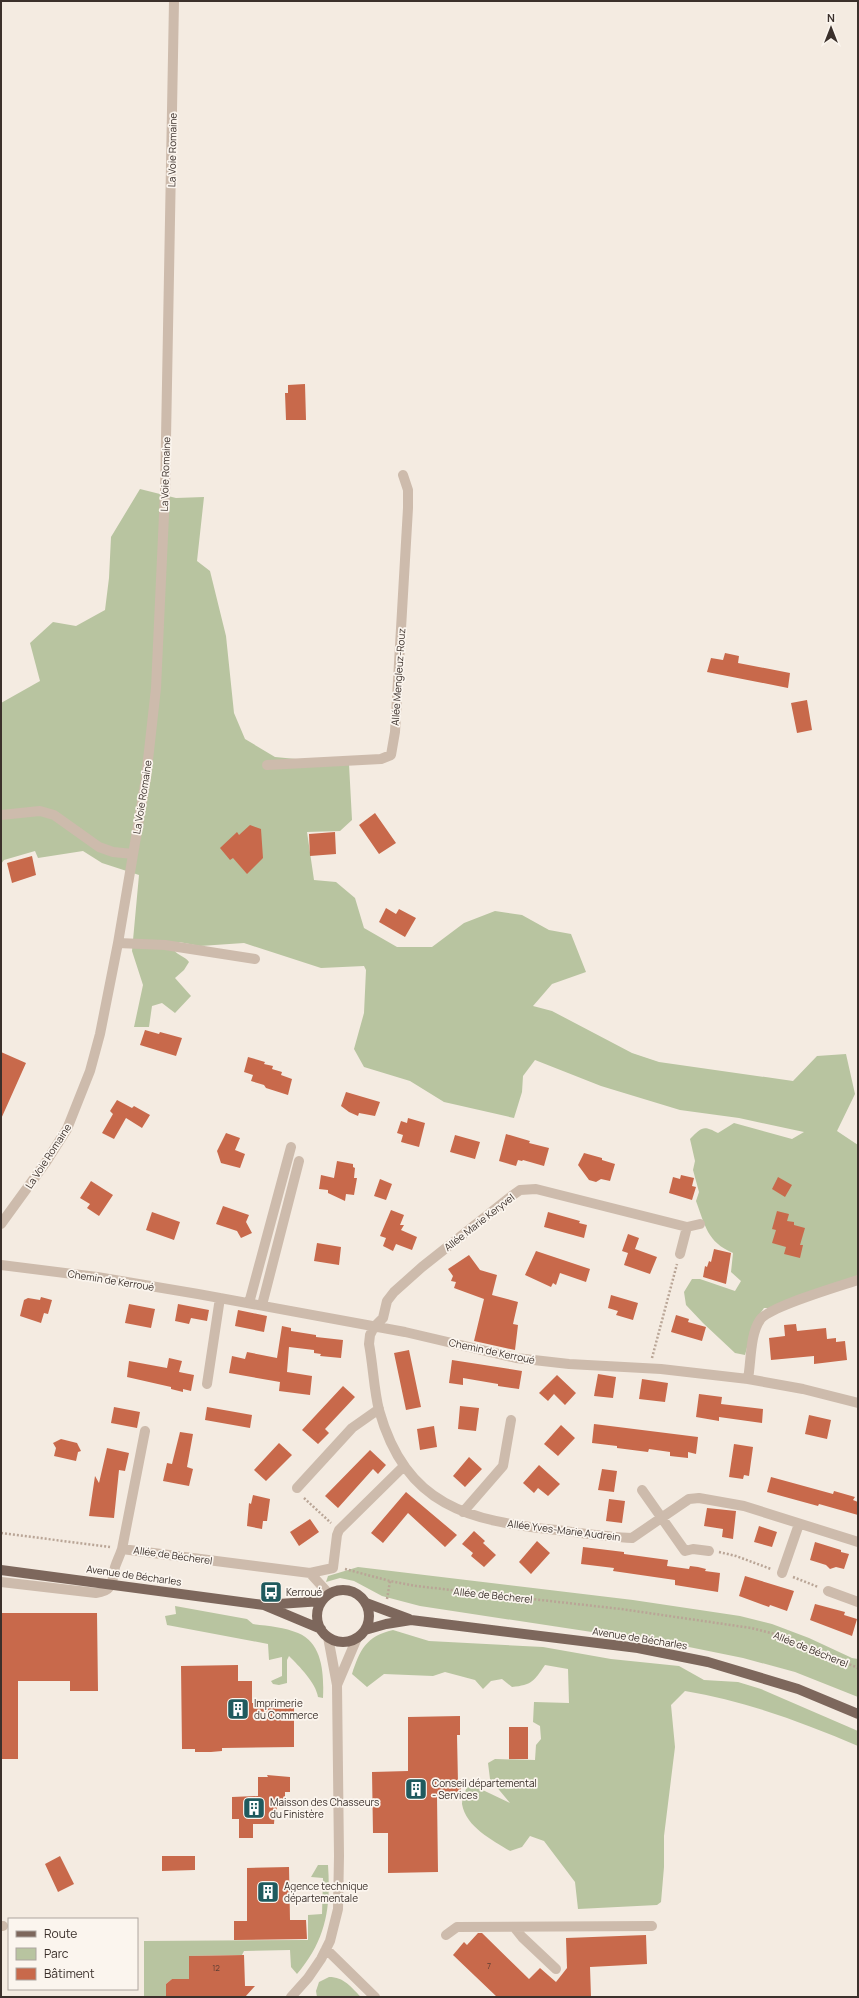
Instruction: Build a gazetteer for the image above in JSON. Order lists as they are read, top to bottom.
{
  "streets": {
    "main road": ["Avenue de Bécharles"],
    "street": [
      "La Voie Romaine",
      "Allée Mengleuz-Rouz",
      "Allée Marie Keryvel",
      "Chemin de Kerroué",
      "Allée Yves-Marie Audrein",
      "Allée de Bécherel"
    ]
  },
  "crossings": [
    ["Allée Marie Keryvel", "Chemin de Kerroué"],
    ["Allée Marie Keryvel", "Allée Yves-Marie Audrein"],
    ["Chemin de Kerroué", "Allée Yves-Marie Audrein"],
    ["Allée de Bécherel", "Avenue de Bécharles"]
  ],
  "places": {
    "bus stop": ["Kerroué"],
    "building": [
      "Imprimerie du Commerce",
      "Conseil départemental - Services",
      "Maisson des Chasseurs du Finistère",
      "Agence technique départementale"
    ]
  },
  "house_numbers": ["7", "12"],
  "legend": ["Route", "Parc", "Bâtiment"],
  "north": "top"
}
